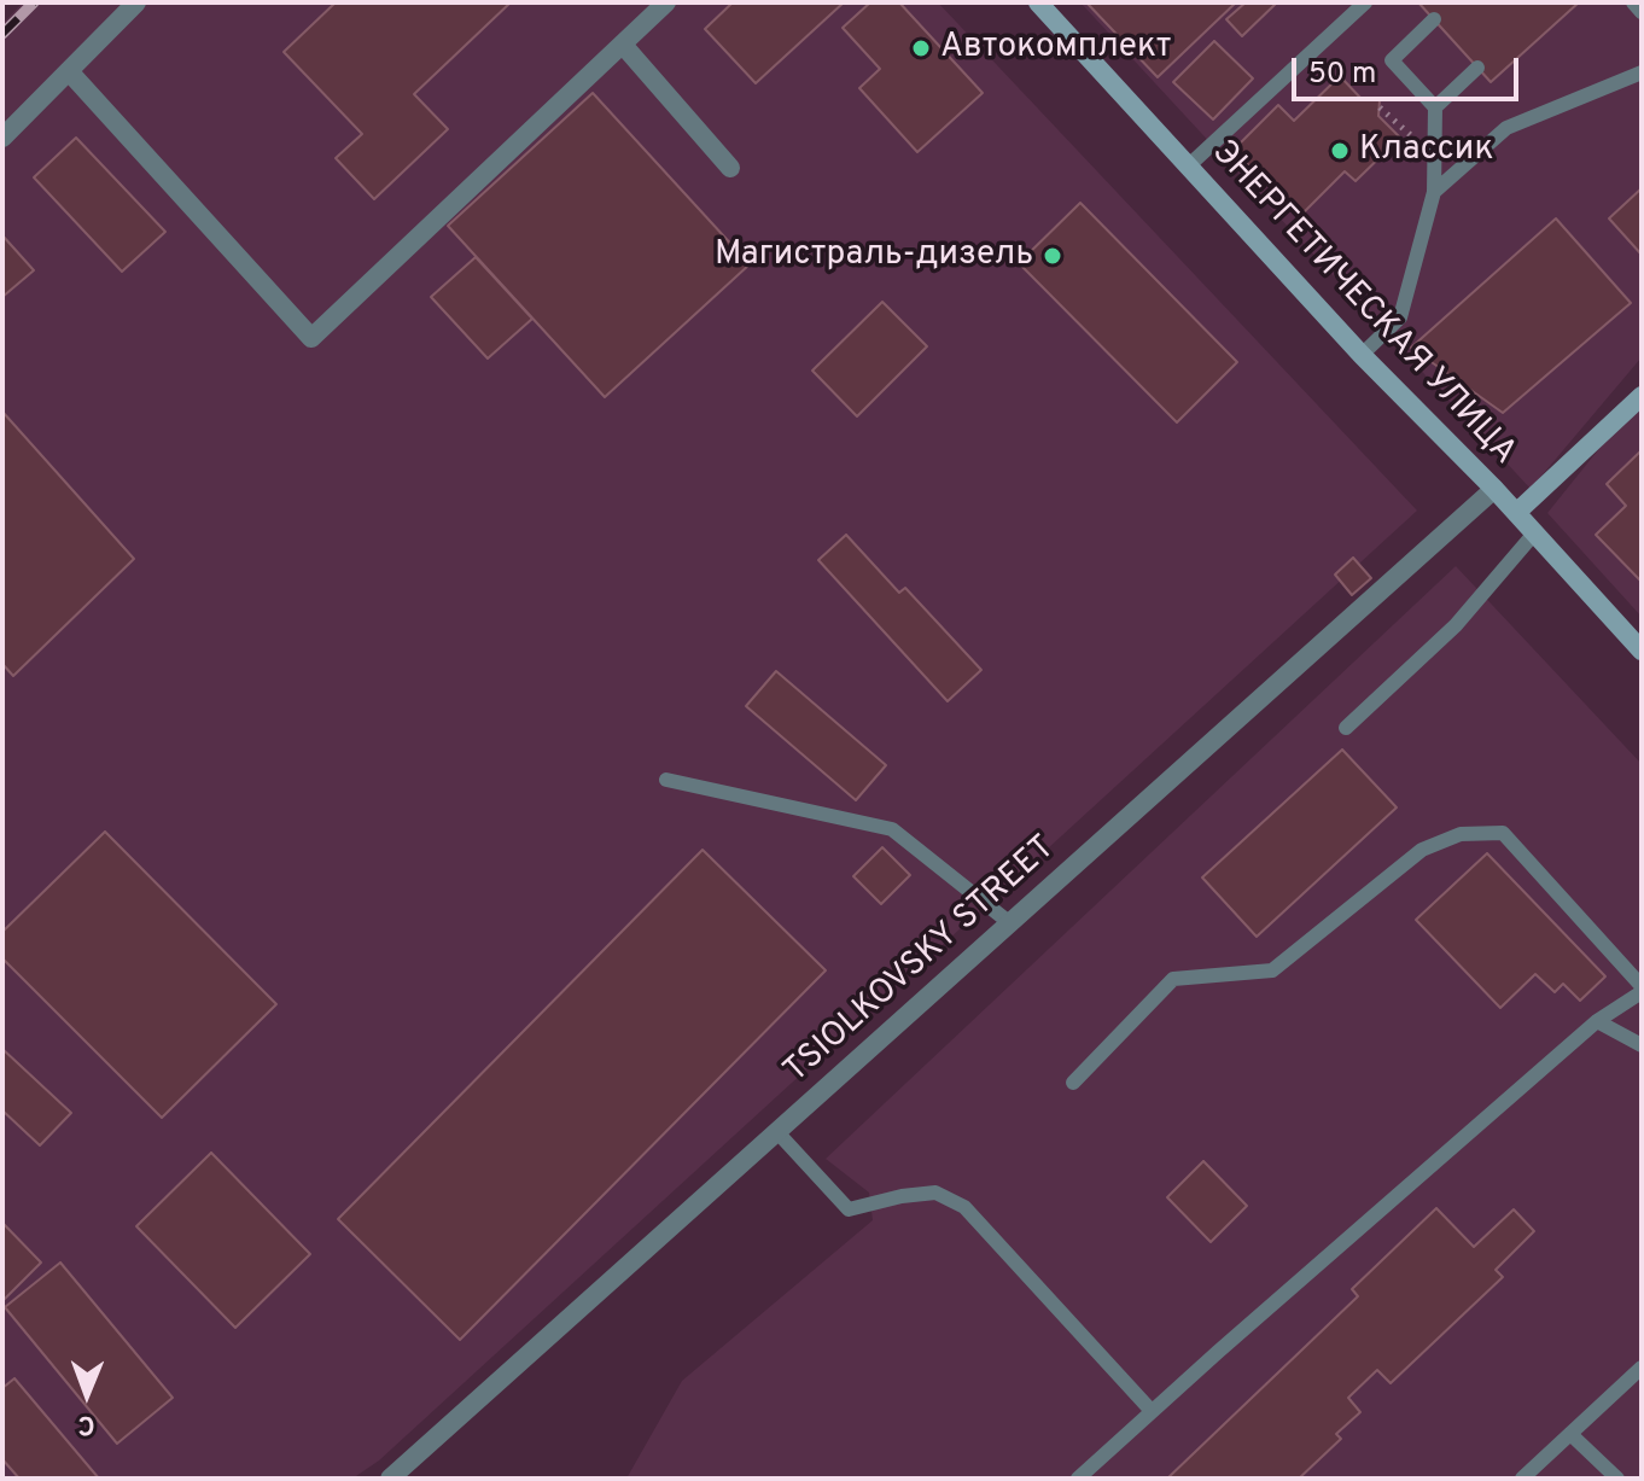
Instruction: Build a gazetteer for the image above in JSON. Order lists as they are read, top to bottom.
{
  "streets": {
    "street": ["ЭНЕРГЕТИЧЕСКАЯ УЛИЦА", "TSIOLKOVSKY STREET"]
  },
  "crossings": [
    ["ЭНЕРГЕТИЧЕСКАЯ УЛИЦА", "TSIOLKOVSKY STREET"]
  ],
  "places": ["Автокомплект", "Классик", "Магистраль-дизель"],
  "scale_bar": "50 m",
  "north": "bottom"
}
